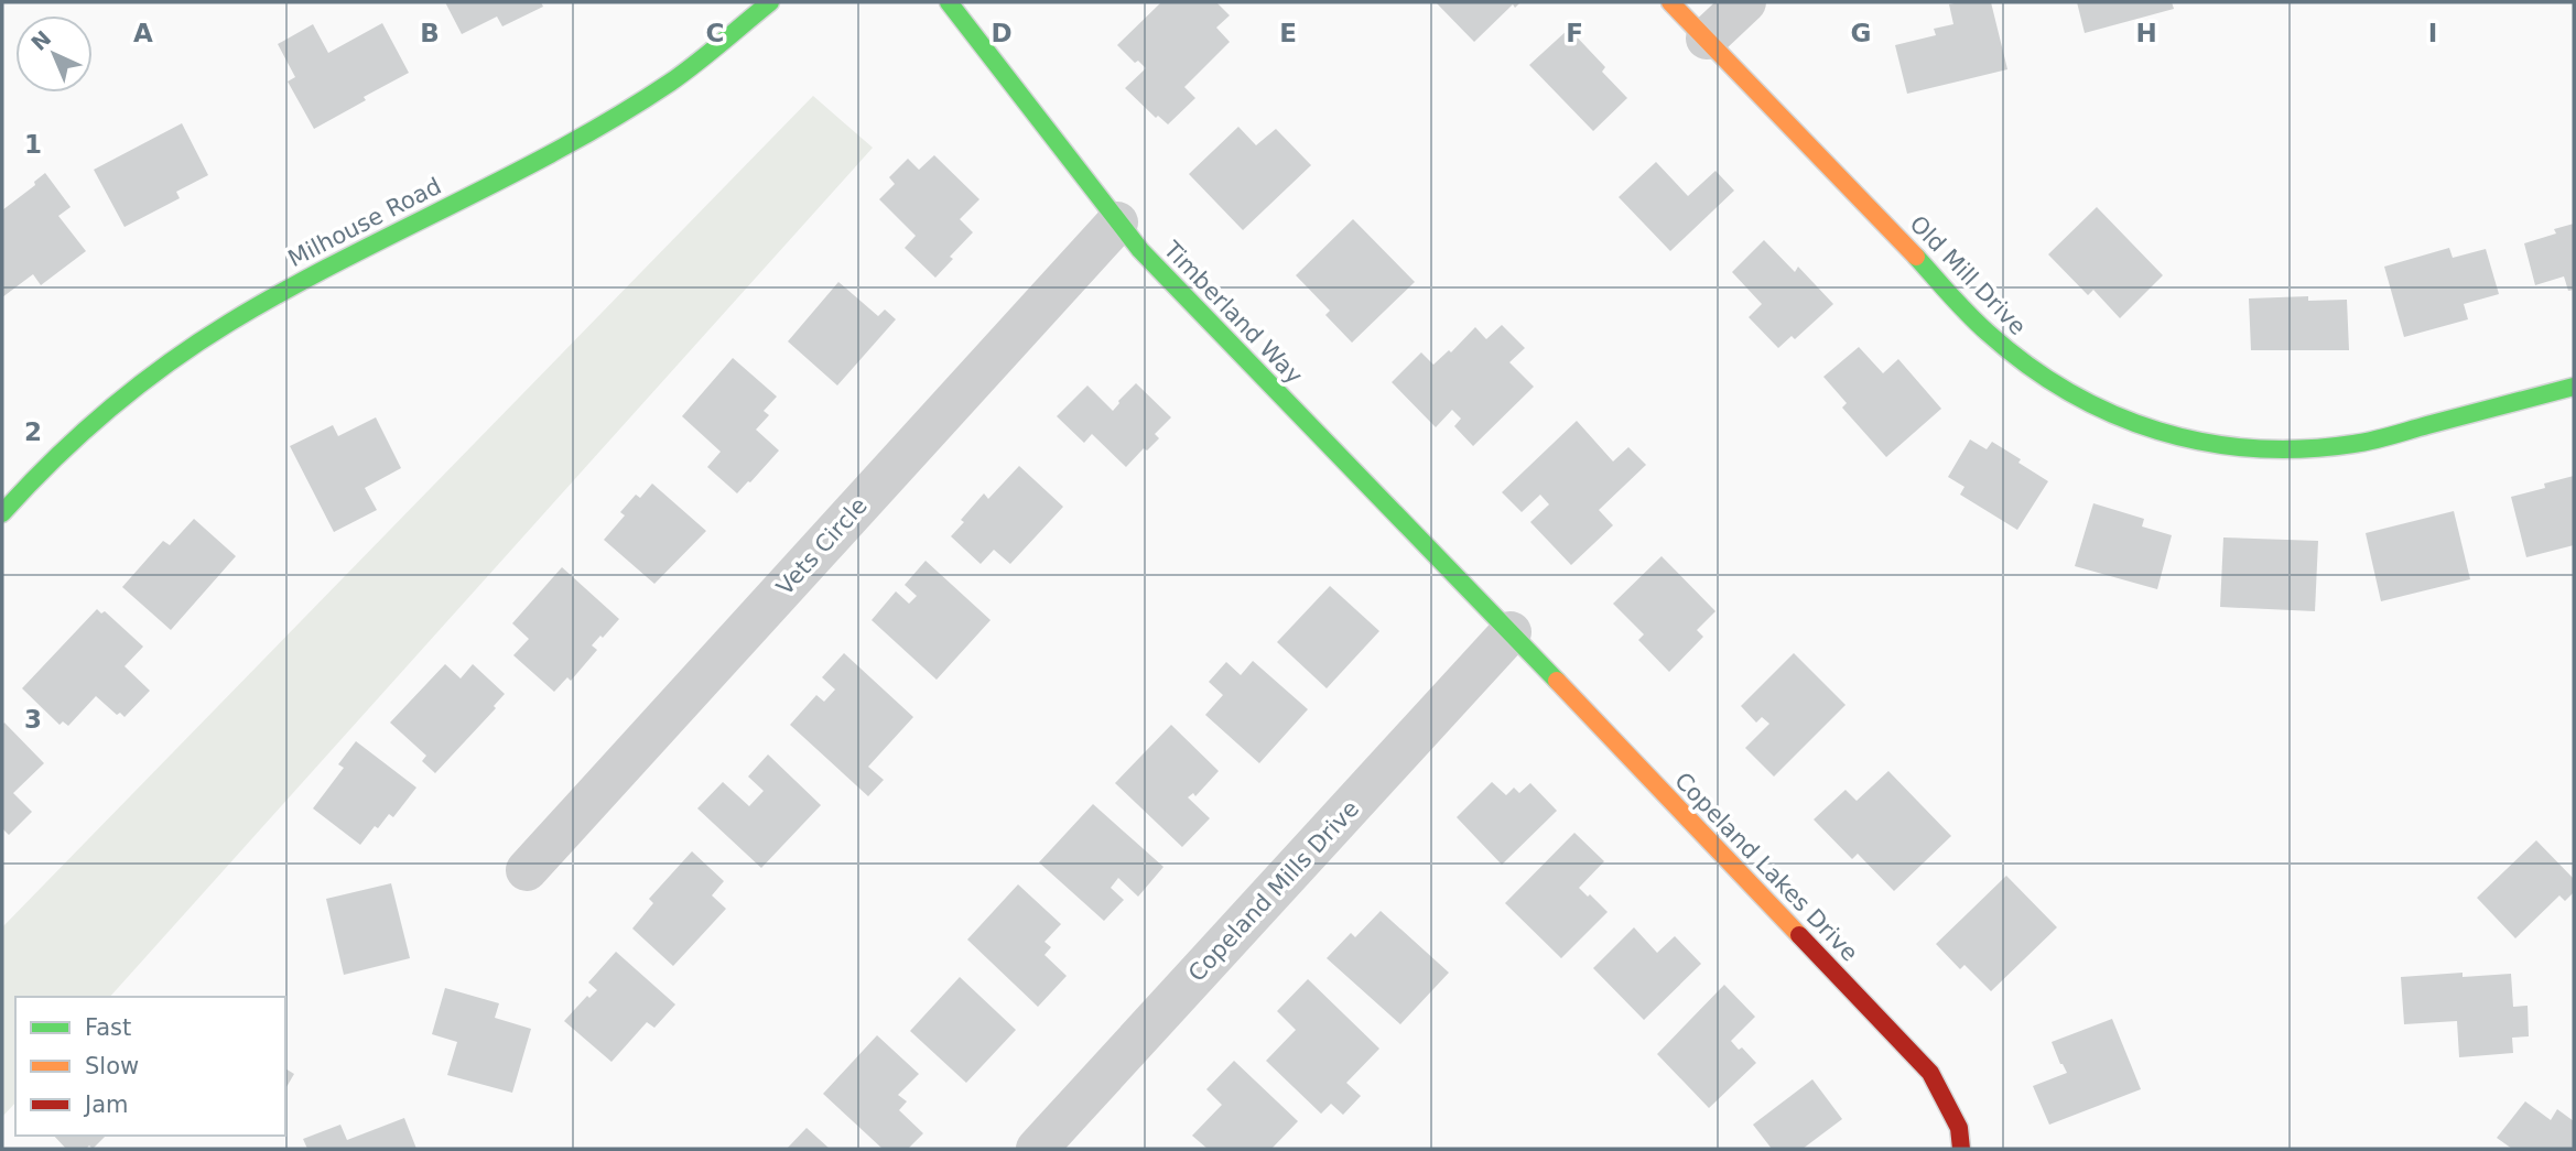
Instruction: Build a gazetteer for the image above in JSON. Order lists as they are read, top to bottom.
{
  "streets": {
    "street": [
      "Milhouse Road",
      "Old Mill Drive",
      "Timberland Way",
      "Vets Circle",
      "Copeland Lakes Drive",
      "Copeland Mills Drive"
    ]
  },
  "crossings": [
    ["Timberland Way", "Vets Circle"],
    ["Timberland Way", "Copeland Lakes Drive"],
    ["Timberland Way", "Copeland Mills Drive"],
    ["Copeland Lakes Drive", "Copeland Mills Drive"]
  ],
  "legend": ["Fast", "Slow", "Jam"],
  "north": "top left",
  "grid": {
    "columns": [
      "A",
      "B",
      "C",
      "D",
      "E",
      "F",
      "G",
      "H",
      "I"
    ],
    "rows": ["1", "2", "3"]
  }
}
